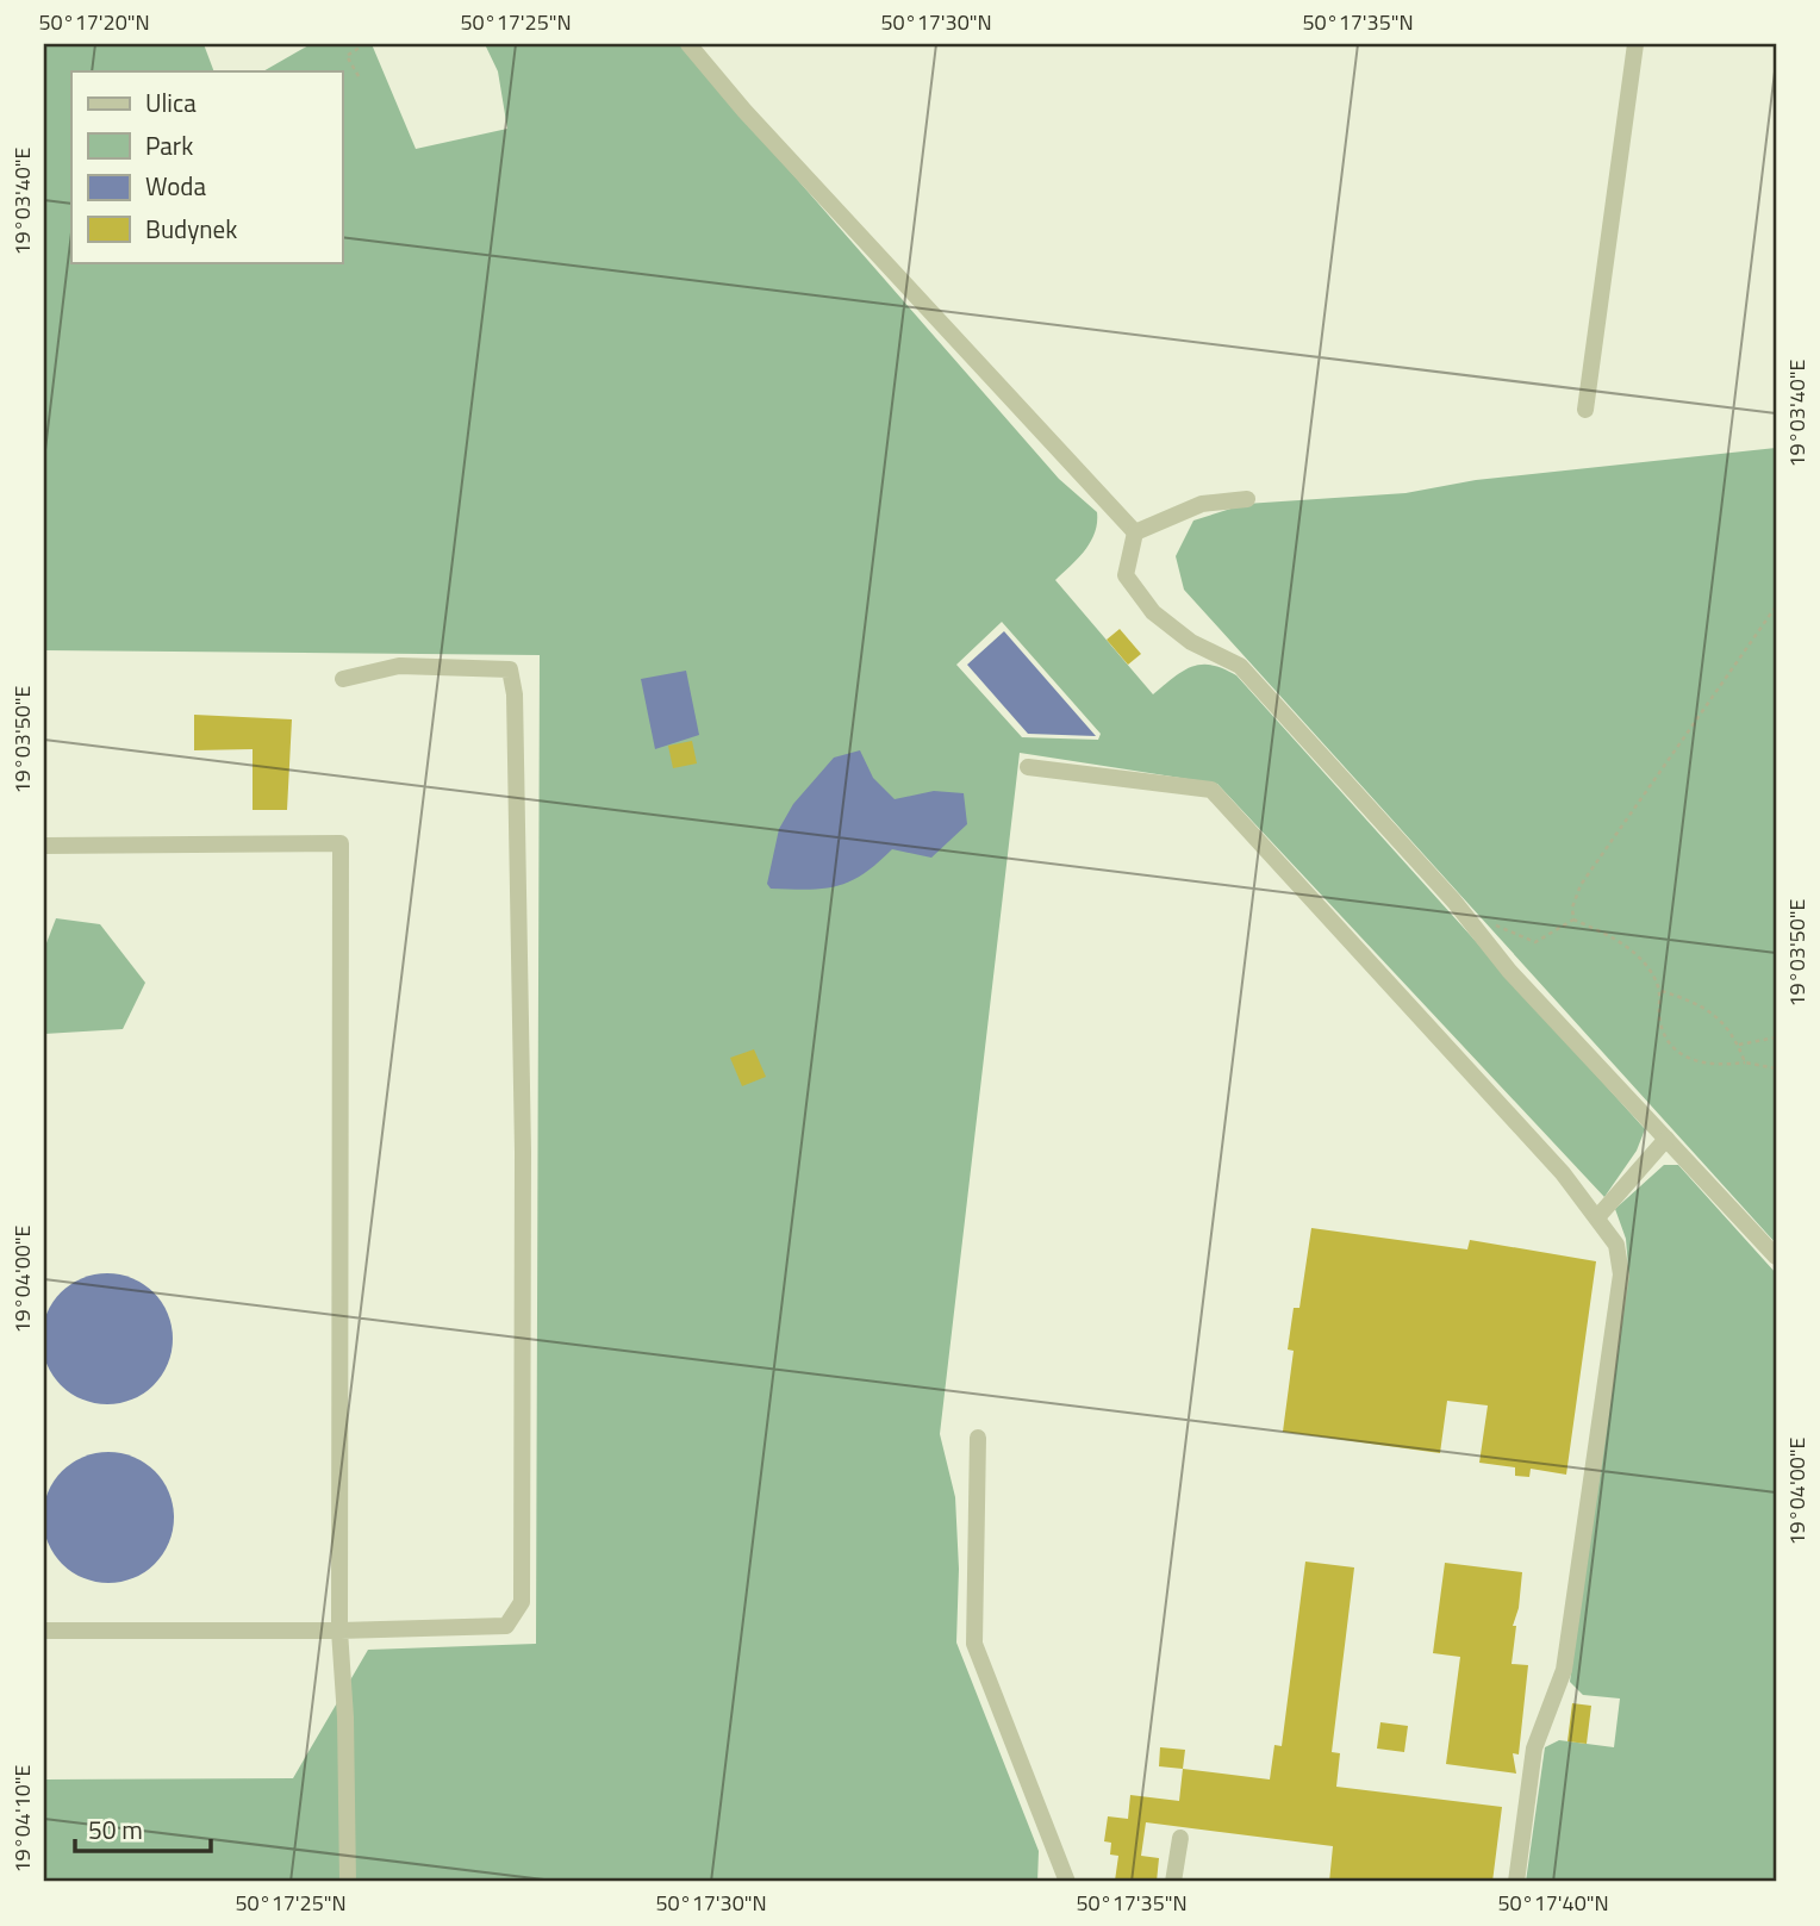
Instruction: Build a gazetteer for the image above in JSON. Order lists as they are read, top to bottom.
{
  "legend": [
    "Ulica",
    "Park",
    "Woda",
    "Budynek"
  ],
  "scale_bar": "50 m",
  "coordinates": [
    "50°17'20\"N",
    "50°17'25\"N",
    "50°17'30\"N",
    "50°17'35\"N",
    "19°03'40\"E",
    "19°03'50\"E",
    "19°04'00\"E",
    "19°04'10\"E",
    "50°17'40\"N"
  ]
}
